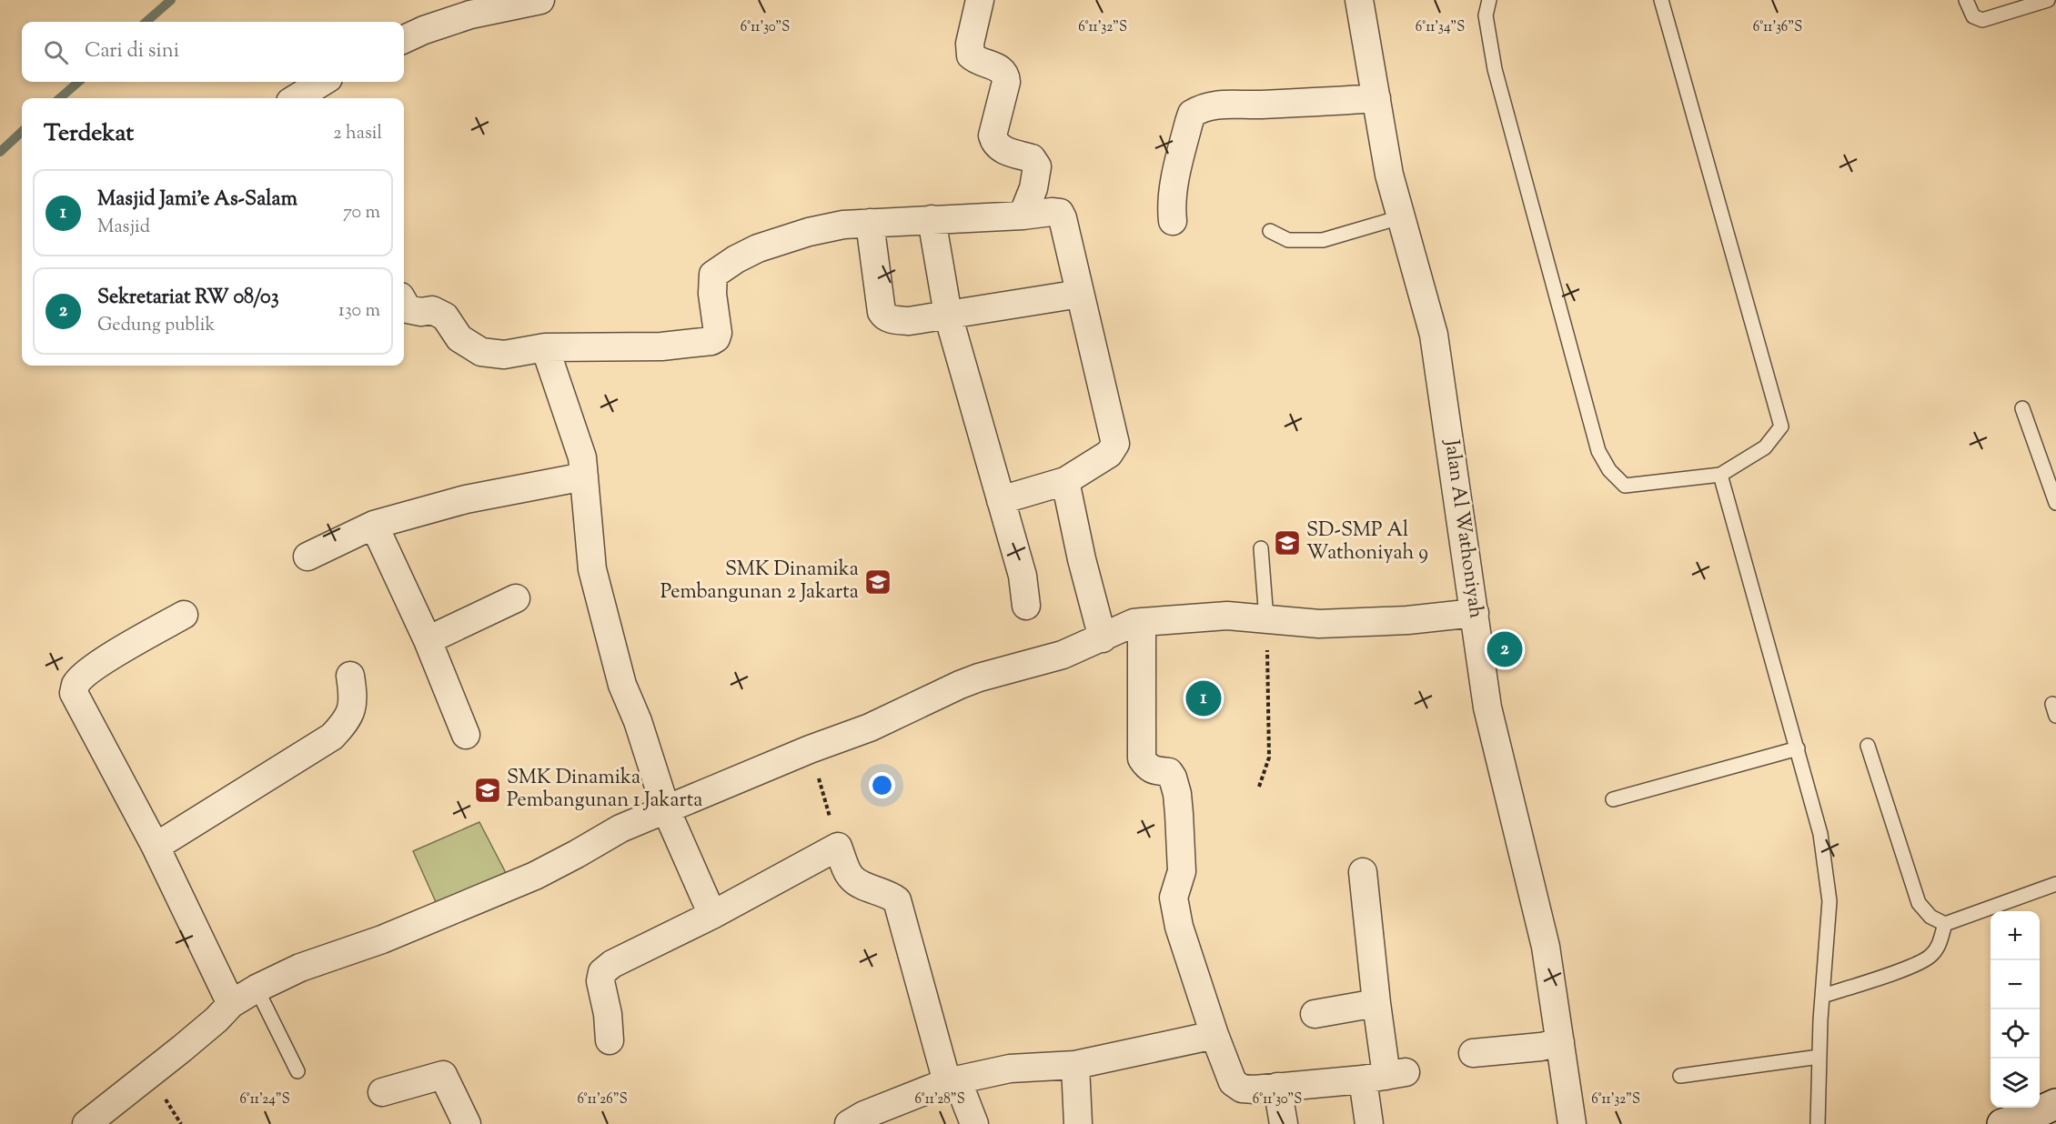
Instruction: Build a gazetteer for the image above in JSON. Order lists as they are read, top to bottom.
{
  "streets": {
    "street": ["Jalan Al Wathoniyah"]
  },
  "places": {
    "school or university": ["SD-SMP Al Wathoniyah 9", "SMK Dinamika Pembangunan 2 Jakarta", "SMK Dinamika Pembangunan 1 Jakarta"]
  },
  "page": {
    "search": "Cari di sini",
    "heading": ["Terdekat", "2 hasil"],
    "list": [
      {
        "mark": "1",
        "name": "Masjid Jami'e As-Salam",
        "note": "Masjid",
        "value": "70 m"
      },
      {
        "mark": "2",
        "name": "Sekretariat RW 08/03",
        "note": "Gedung publik",
        "value": "130 m"
      }
    ],
    "pins": ["2", "1"],
    "map_buttons": ["+", "−"]
  },
  "coordinates": [
    "6°11'30\"S",
    "6°11'34\"S",
    "6°11'36\"S",
    "6°11'32\"S",
    "6°11'24\"S",
    "6°11'26\"S",
    "6°11'28\"S"
  ]
}
